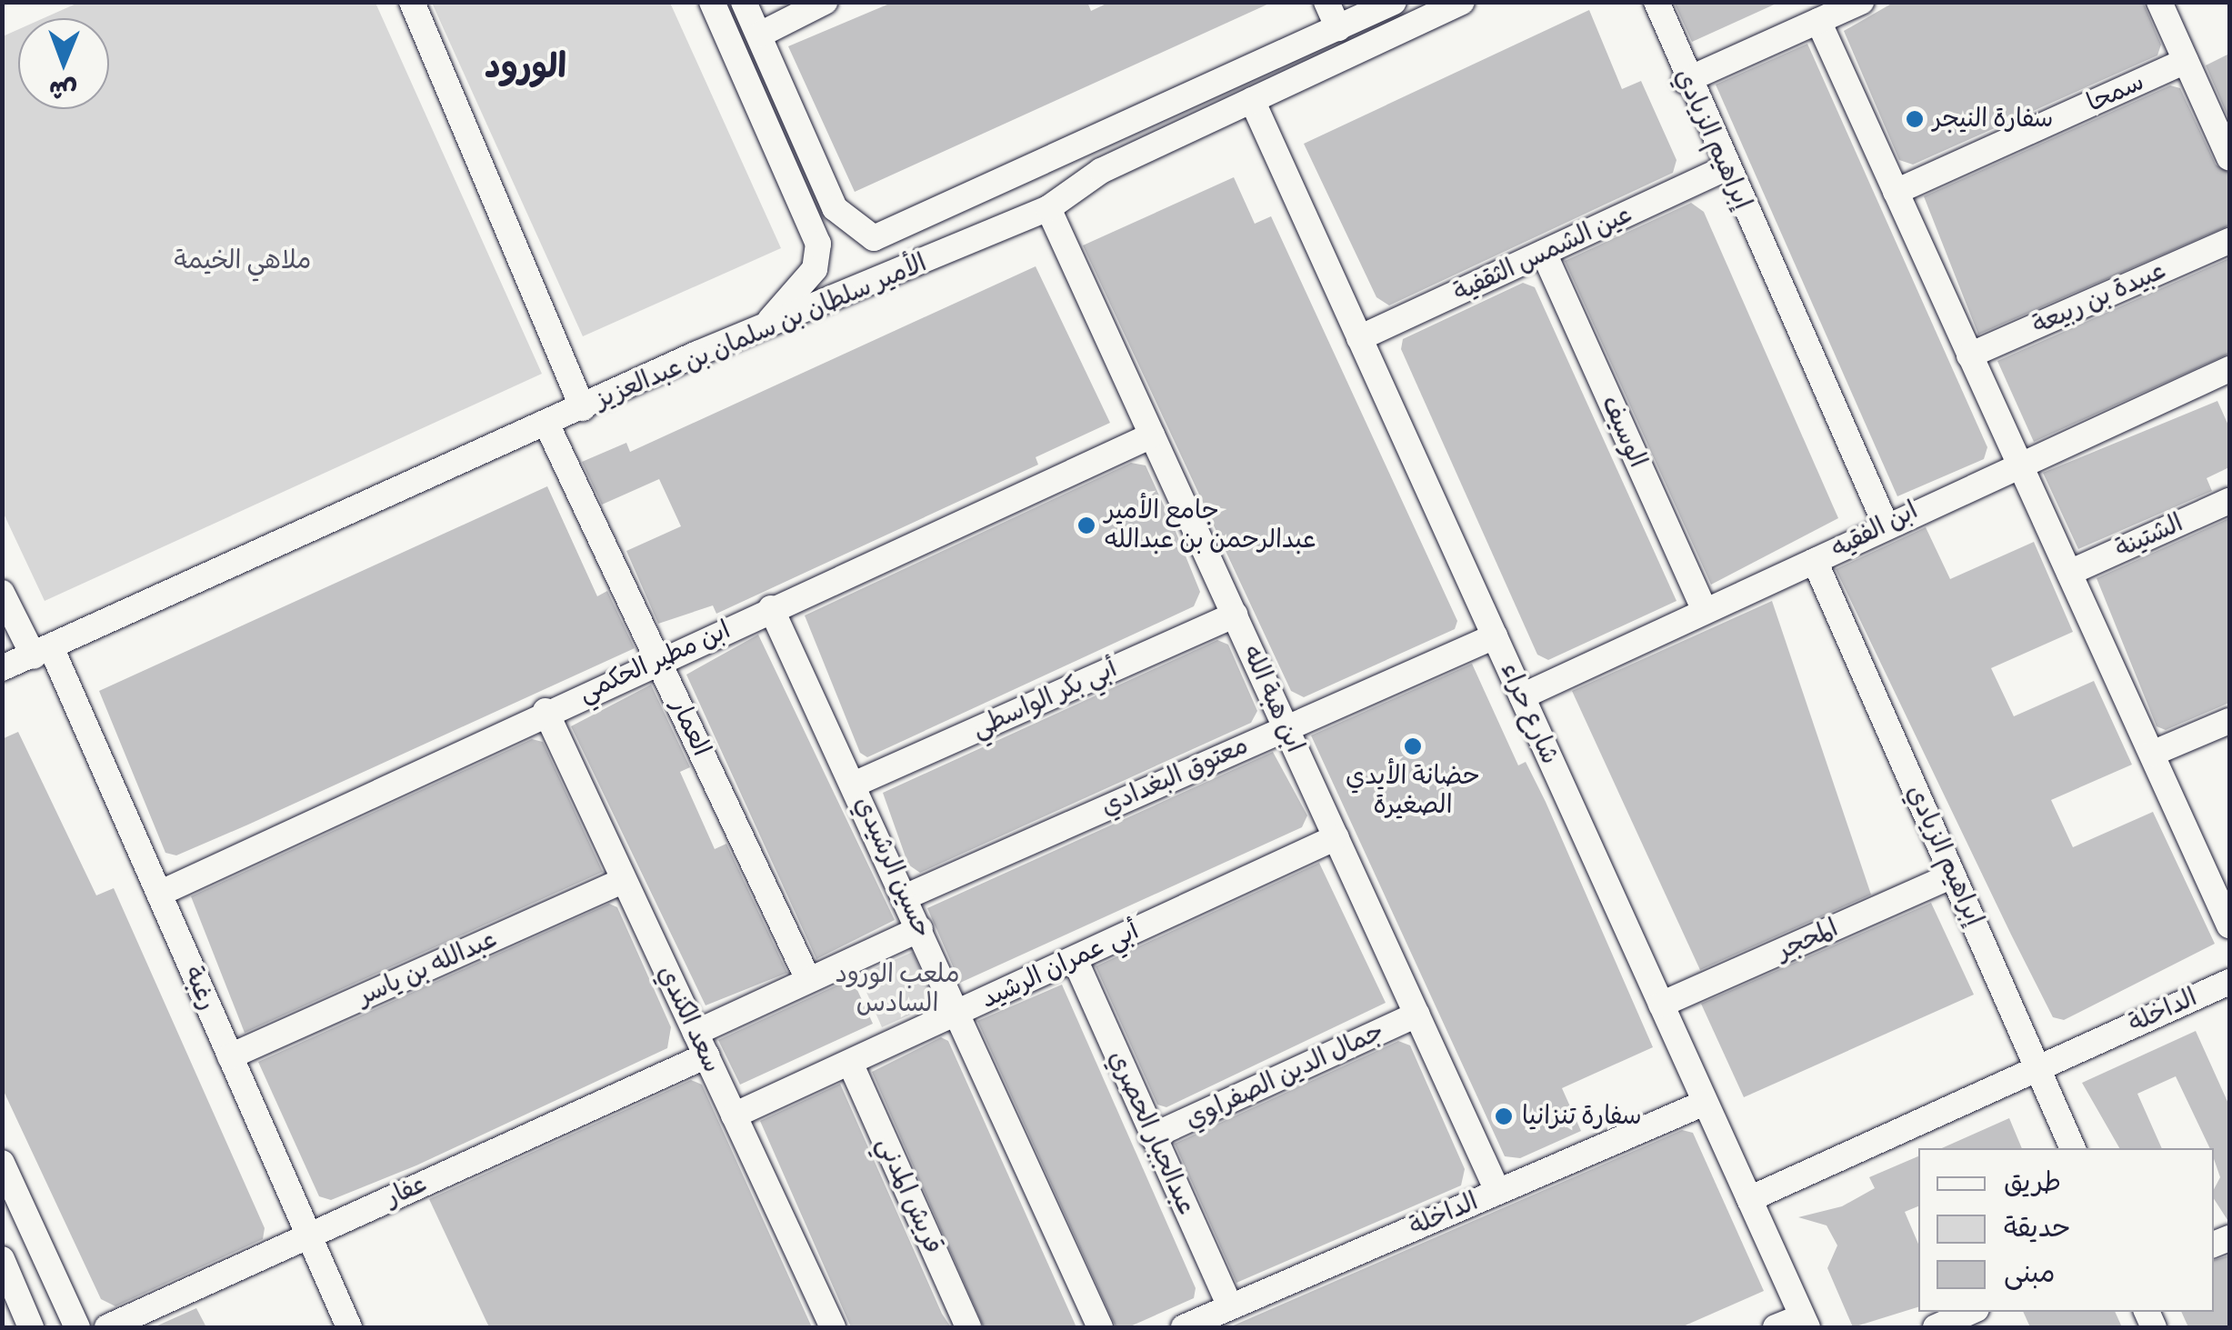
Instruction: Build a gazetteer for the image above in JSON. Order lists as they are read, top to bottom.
{
  "streets": {
    "street": [
      "سمحا",
      "إبراهيم الزيادي",
      "عين الشمس الثقفية",
      "عبيدة بن ربيعة",
      "الأمير سلطان بن سلمان بن عبدالعزيز",
      "الوسيف",
      "ابن الفقيه",
      "الشتينة",
      "ابن مطير الحكمي",
      "أبي بكر الواسطي",
      "ابن هبة الله",
      "شارع حراء",
      "العمار",
      "معتوق البغدادي",
      "حسين الرشيدي",
      "المحجر",
      "أبي عمران الرشيد",
      "عبدالله بن ياسر",
      "رغبة",
      "الداخلة",
      "سعد الكندي",
      "جمال الدين الصفراوي",
      "عبدالجبار الحصري",
      "عفار",
      "قريش المدني"
    ]
  },
  "crossings": [
    ["إبراهيم الزيادي", "عين الشمس الثقفية"],
    ["إبراهيم الزيادي", "ابن الفقيه"],
    ["إبراهيم الزيادي", "المحجر"],
    ["إبراهيم الزيادي", "الداخلة"],
    ["عين الشمس الثقفية", "الوسيف"],
    ["عين الشمس الثقفية", "شارع حراء"],
    ["الأمير سلطان بن سلمان بن عبدالعزيز", "ابن هبة الله"],
    ["الأمير سلطان بن سلمان بن عبدالعزيز", "شارع حراء"],
    ["الأمير سلطان بن سلمان بن عبدالعزيز", "العمار"],
    ["الأمير سلطان بن سلمان بن عبدالعزيز", "رغبة"],
    ["الوسيف", "ابن الفقيه"],
    ["ابن الفقيه", "شارع حراء"],
    ["ابن مطير الحكمي", "ابن هبة الله"],
    ["ابن مطير الحكمي", "العمار"],
    ["ابن مطير الحكمي", "حسين الرشيدي"],
    ["ابن مطير الحكمي", "رغبة"],
    ["ابن مطير الحكمي", "سعد الكندي"],
    ["أبي بكر الواسطي", "ابن هبة الله"],
    ["أبي بكر الواسطي", "حسين الرشيدي"],
    ["ابن هبة الله", "معتوق البغدادي"],
    ["ابن هبة الله", "أبي عمران الرشيد"],
    ["ابن هبة الله", "الداخلة"],
    ["ابن هبة الله", "جمال الدين الصفراوي"],
    ["شارع حراء", "معتوق البغدادي"],
    ["شارع حراء", "المحجر"],
    ["شارع حراء", "الداخلة"],
    ["معتوق البغدادي", "حسين الرشيدي"],
    ["حسين الرشيدي", "أبي عمران الرشيد"],
    ["أبي عمران الرشيد", "سعد الكندي"],
    ["أبي عمران الرشيد", "عبدالجبار الحصري"],
    ["أبي عمران الرشيد", "قريش المدني"],
    ["عبدالله بن ياسر", "رغبة"],
    ["عبدالله بن ياسر", "سعد الكندي"],
    ["رغبة", "عفار"],
    ["الداخلة", "عبدالجبار الحصري"],
    ["سعد الكندي", "عفار"],
    ["جمال الدين الصفراوي", "عبدالجبار الحصري"]
  ],
  "districts": ["الورود"],
  "parks": ["ملاهي الخيمة", "ملعب الورود السادس"],
  "places": [
    "سفارة النيجر",
    "جامع الأمير عبدالرحمن بن عبدالله",
    "حضانة الأيدي الصغيرة",
    "سفارة تنزانيا"
  ],
  "legend": ["طريق", "حديقة", "مبنى"],
  "north": "bottom"
}
